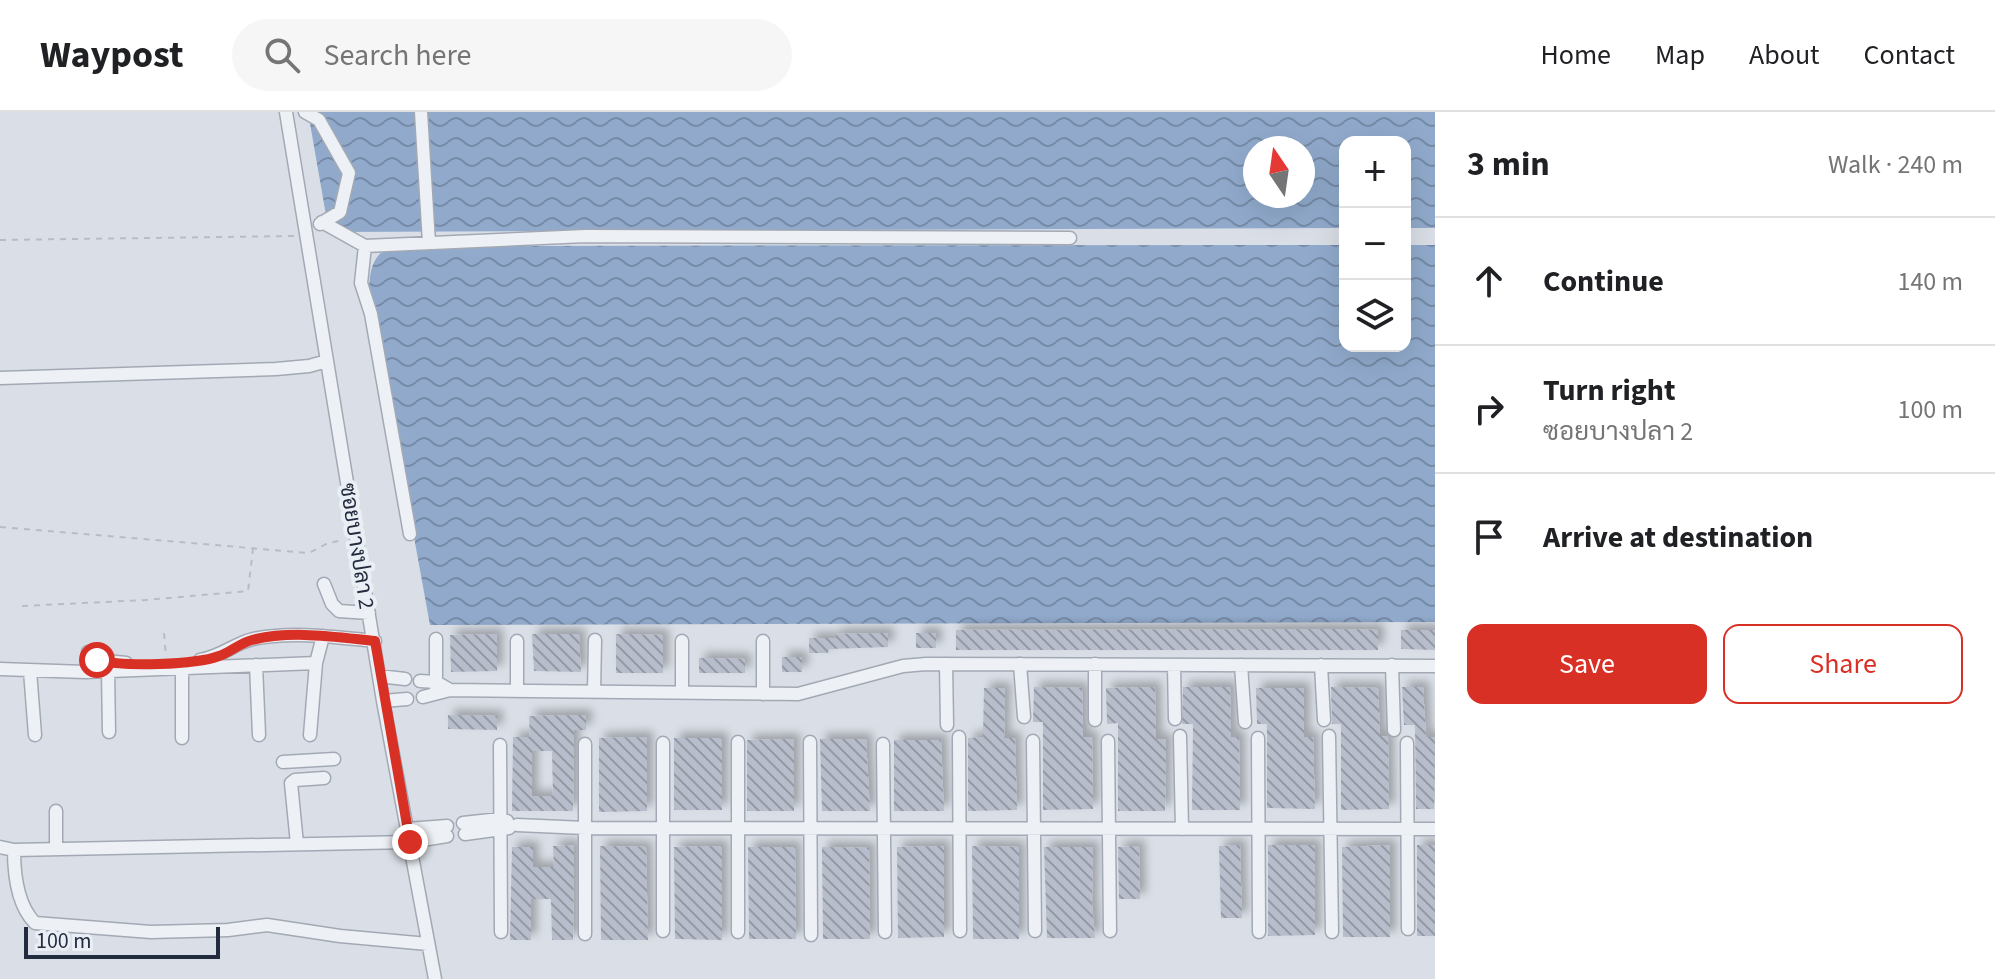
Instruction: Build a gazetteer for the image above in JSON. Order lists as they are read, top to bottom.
{
  "streets": {
    "street": ["ซอยบางปลา 2"]
  },
  "scale_bar": "100 m",
  "north": "top",
  "page": {
    "header": "Waypost",
    "search": "Search here",
    "nav": [
      "Home",
      "Map",
      "About",
      "Contact"
    ],
    "heading": ["3 min", "Walk · 240 m"],
    "map_buttons": ["+", "−"],
    "list": [
      ["Continue", "140 m"],
      ["Turn right", "ซอยบางปลา 2", "100 m"],
      "Arrive at destination"
    ],
    "buttons": ["Save", "Share"],
    "scale": "100 m"
  }
}
